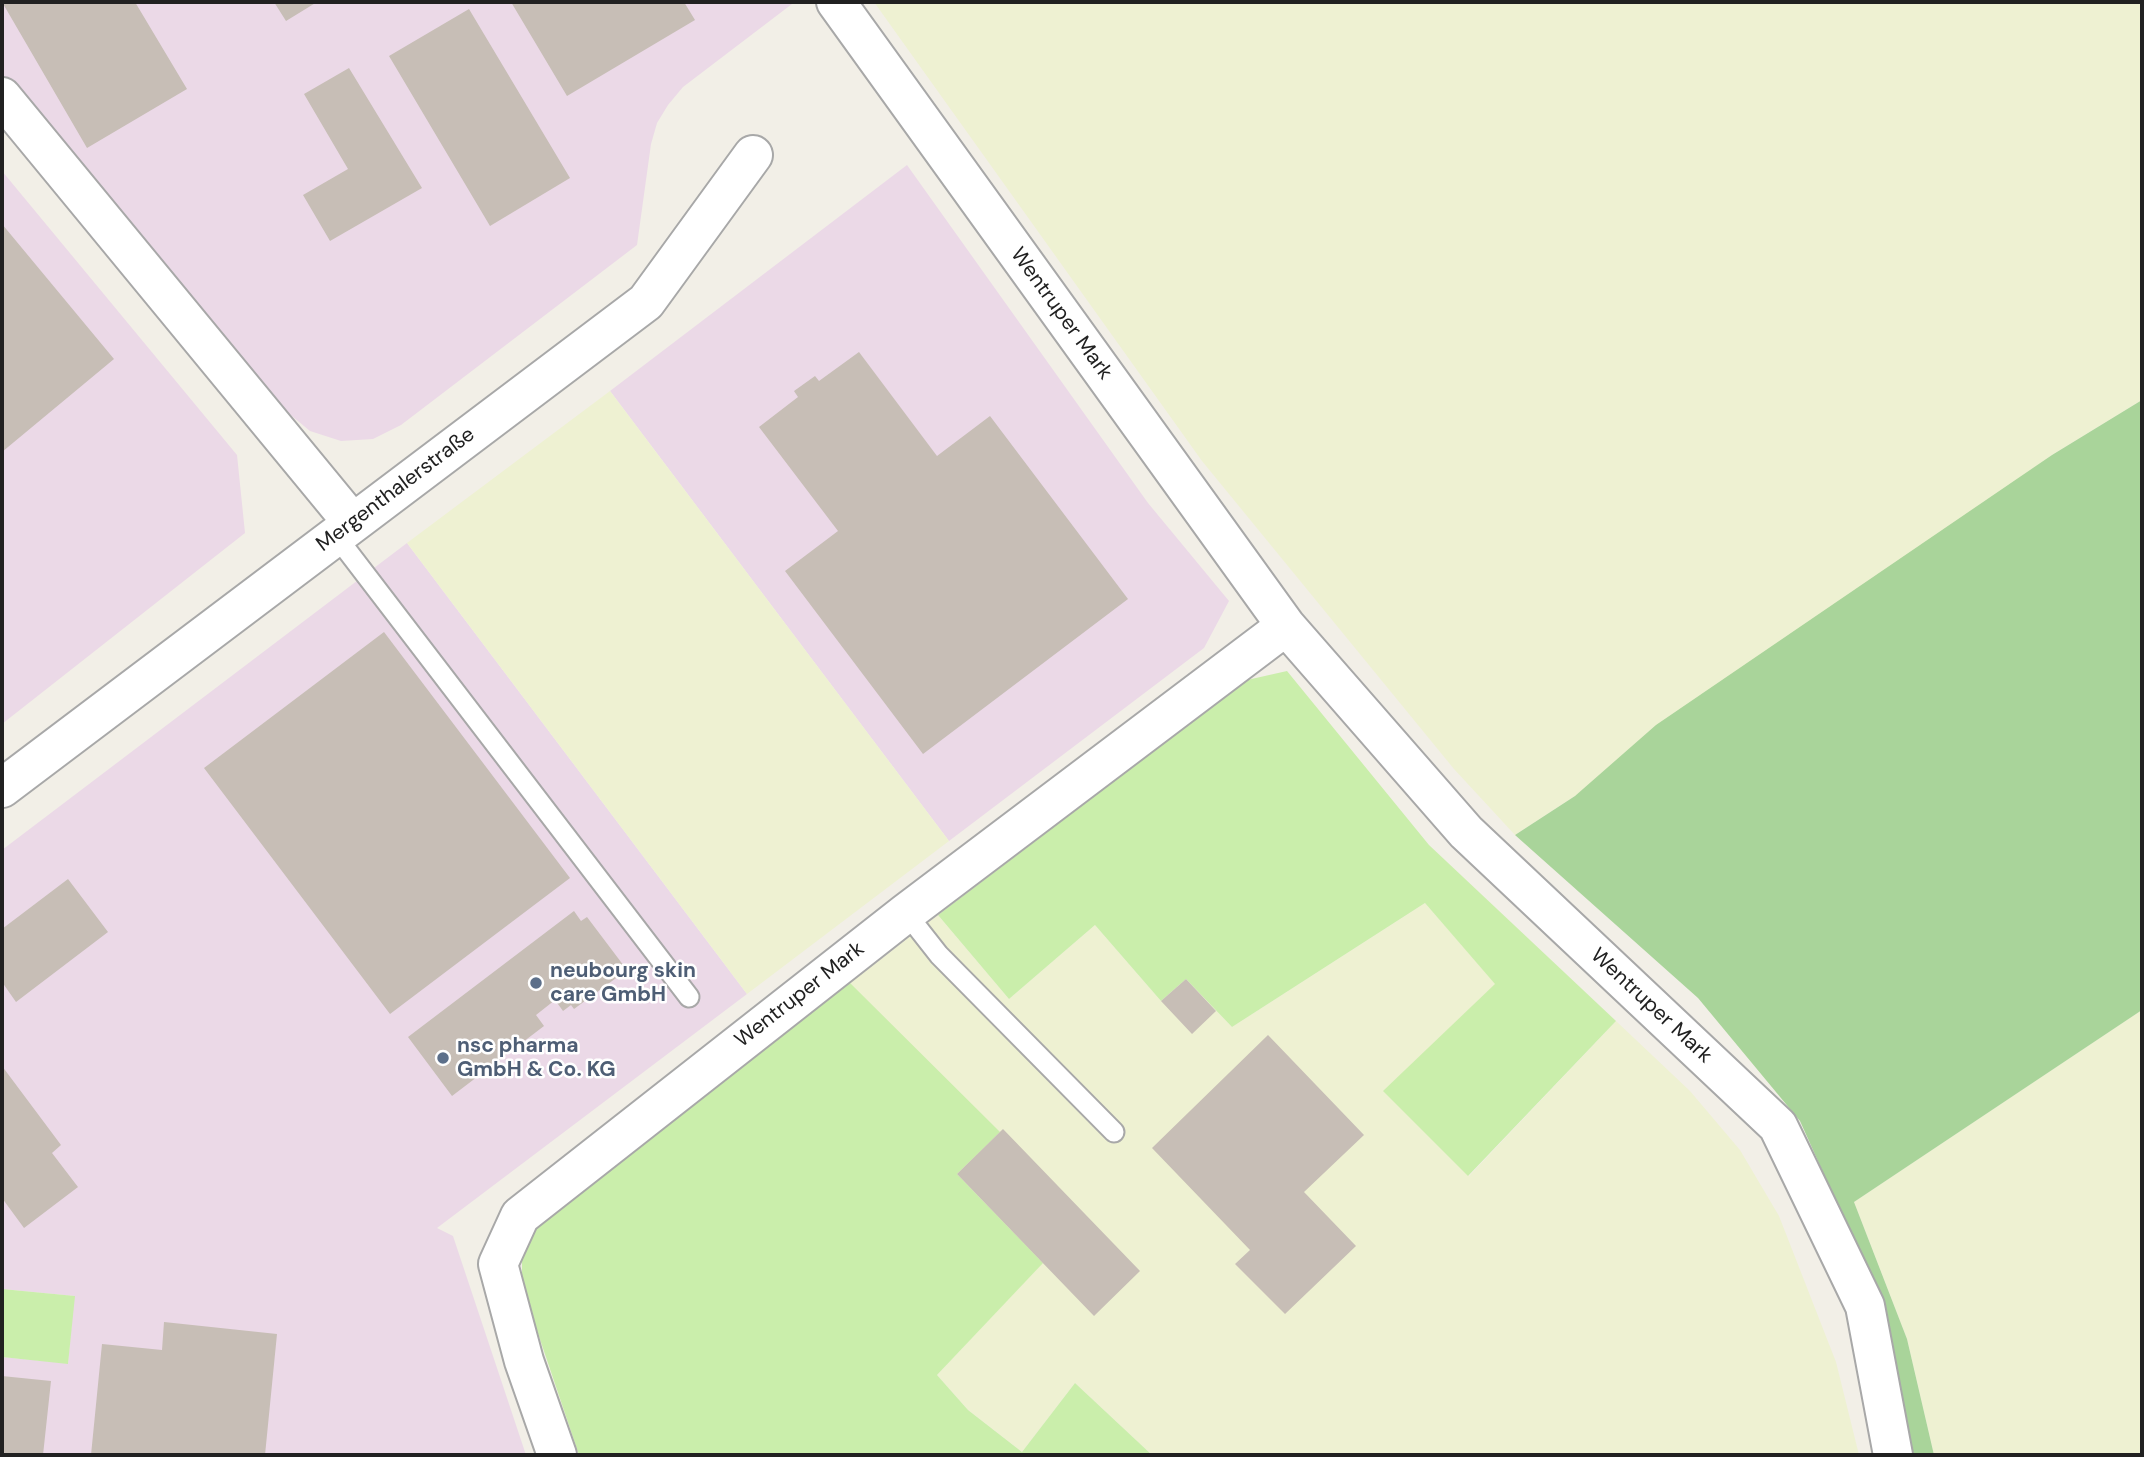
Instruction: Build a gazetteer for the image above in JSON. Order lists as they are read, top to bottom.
{
  "streets": {
    "street": ["Wentruper Mark", "Mergenthalerstraße"]
  },
  "places": ["neubourg skin care GmbH", "nsc pharma GmbH & Co. KG"]
}
